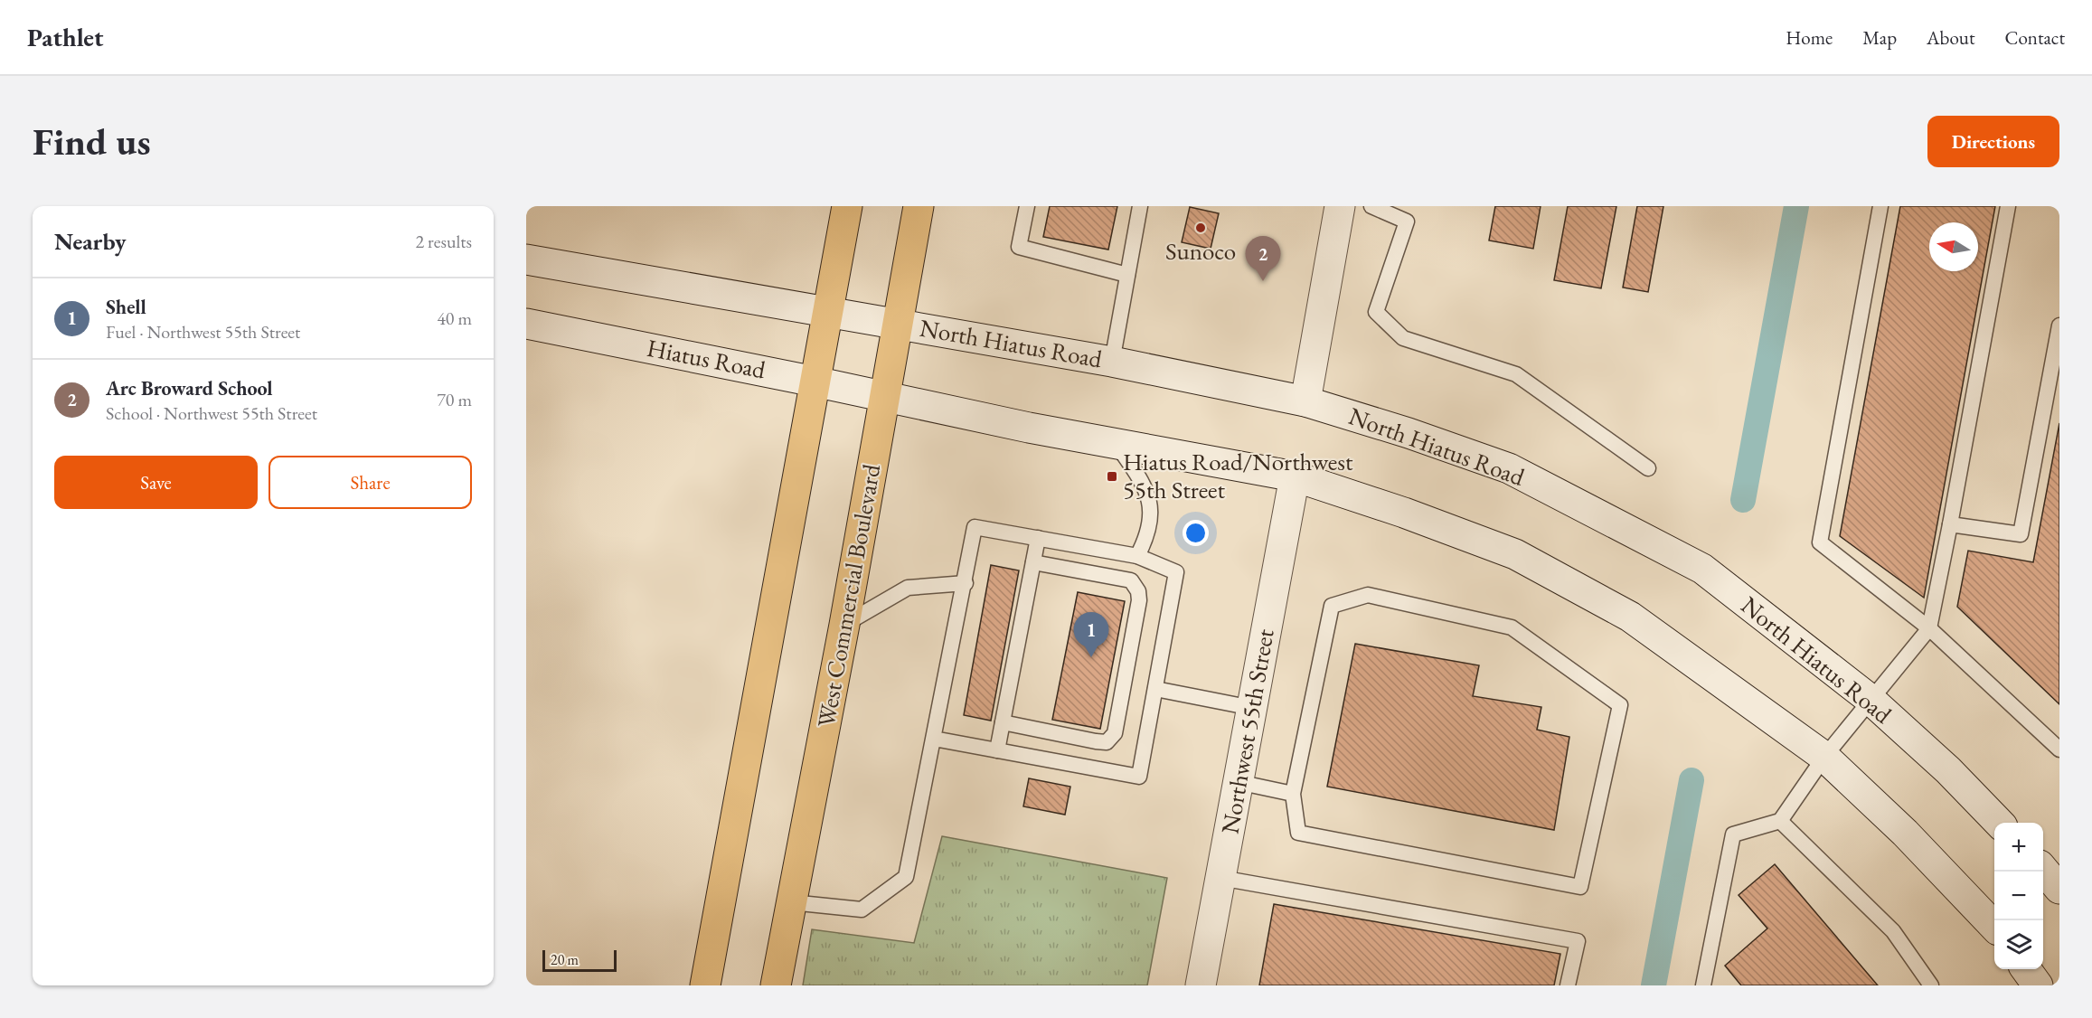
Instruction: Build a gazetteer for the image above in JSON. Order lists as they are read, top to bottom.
{
  "streets": {
    "highway": ["West Commercial Boulevard"],
    "main road": ["North Hiatus Road", "Hiatus Road", "Northwest 55th Street"]
  },
  "crossings": [
    ["North Hiatus Road", "West Commercial Boulevard"],
    ["Hiatus Road", "West Commercial Boulevard"]
  ],
  "places": {
    "other": ["Sunoco"],
    "transit": ["Hiatus Road/Northwest 55th Street"]
  },
  "scale_bar": "20 m",
  "north": "left",
  "page": {
    "header": "Pathlet",
    "nav": [
      "Home",
      "Map",
      "About",
      "Contact"
    ],
    "buttons": [
      "Directions",
      ["Save", "Share"]
    ],
    "title": "Find us",
    "heading": ["Nearby", "2 results"],
    "pins": ["2", "1"],
    "list": [
      {
        "mark": "1",
        "name": "Shell",
        "note": "Fuel · Northwest 55th Street",
        "value": "40 m"
      },
      {
        "mark": "2",
        "name": "Arc Broward School",
        "note": "School · Northwest 55th Street",
        "value": "70 m"
      }
    ],
    "map_buttons": ["+", "−"],
    "scale": "20 m"
  }
}
